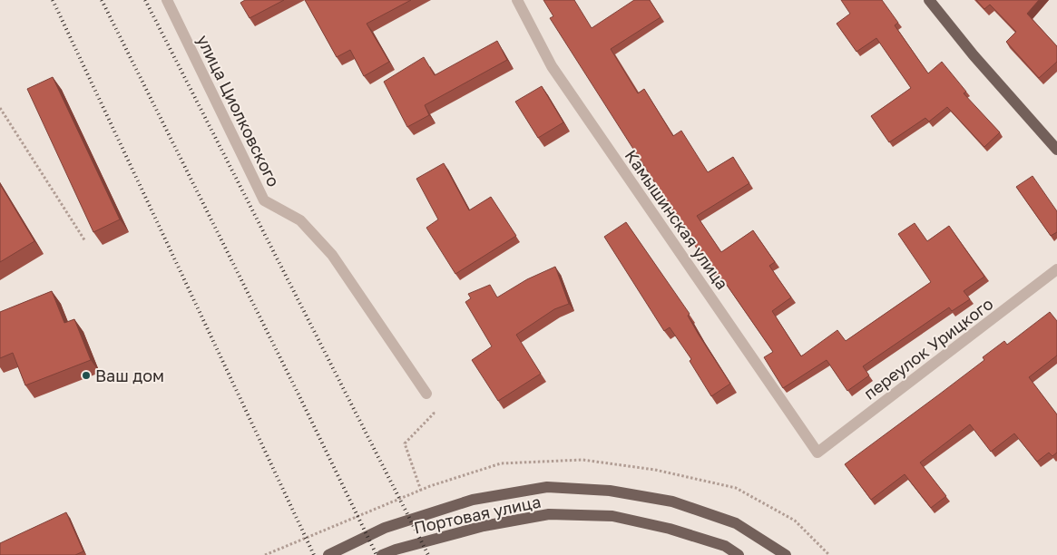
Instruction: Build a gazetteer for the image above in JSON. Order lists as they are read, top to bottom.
{
  "streets": {
    "main road": ["Портовая улица"],
    "street": ["улица Циолковского", "Камышинская улица", "переулок Урицкого"]
  },
  "crossings": [
    ["Камышинская улица", "переулок Урицкого"]
  ],
  "places": ["Ваш дом"]
}
